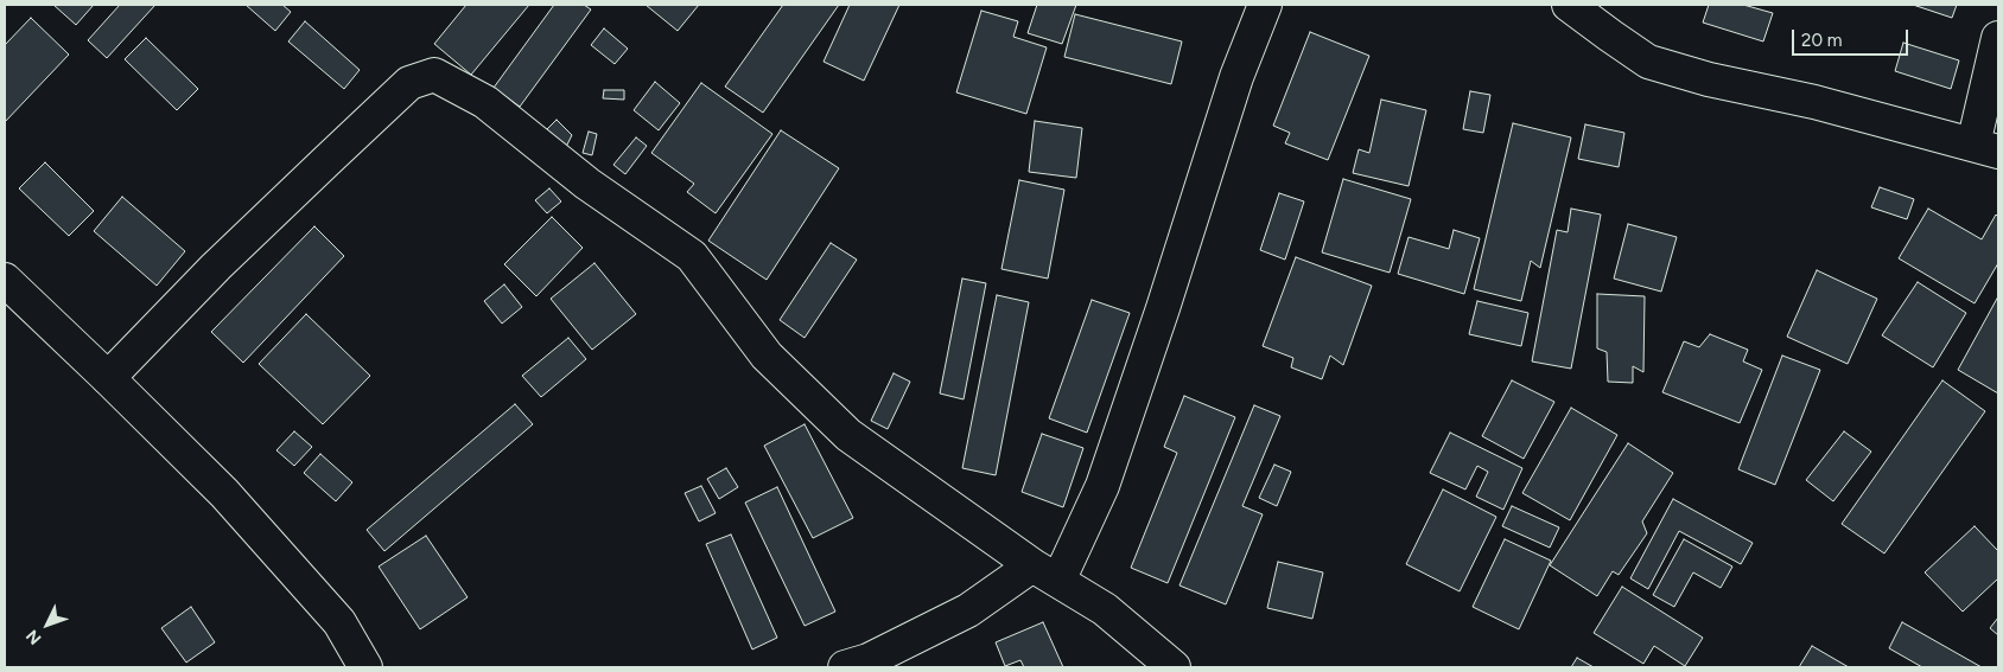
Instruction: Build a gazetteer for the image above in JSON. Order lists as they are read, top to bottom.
{
  "scale_bar": "20 m",
  "north": "bottom left"
}
